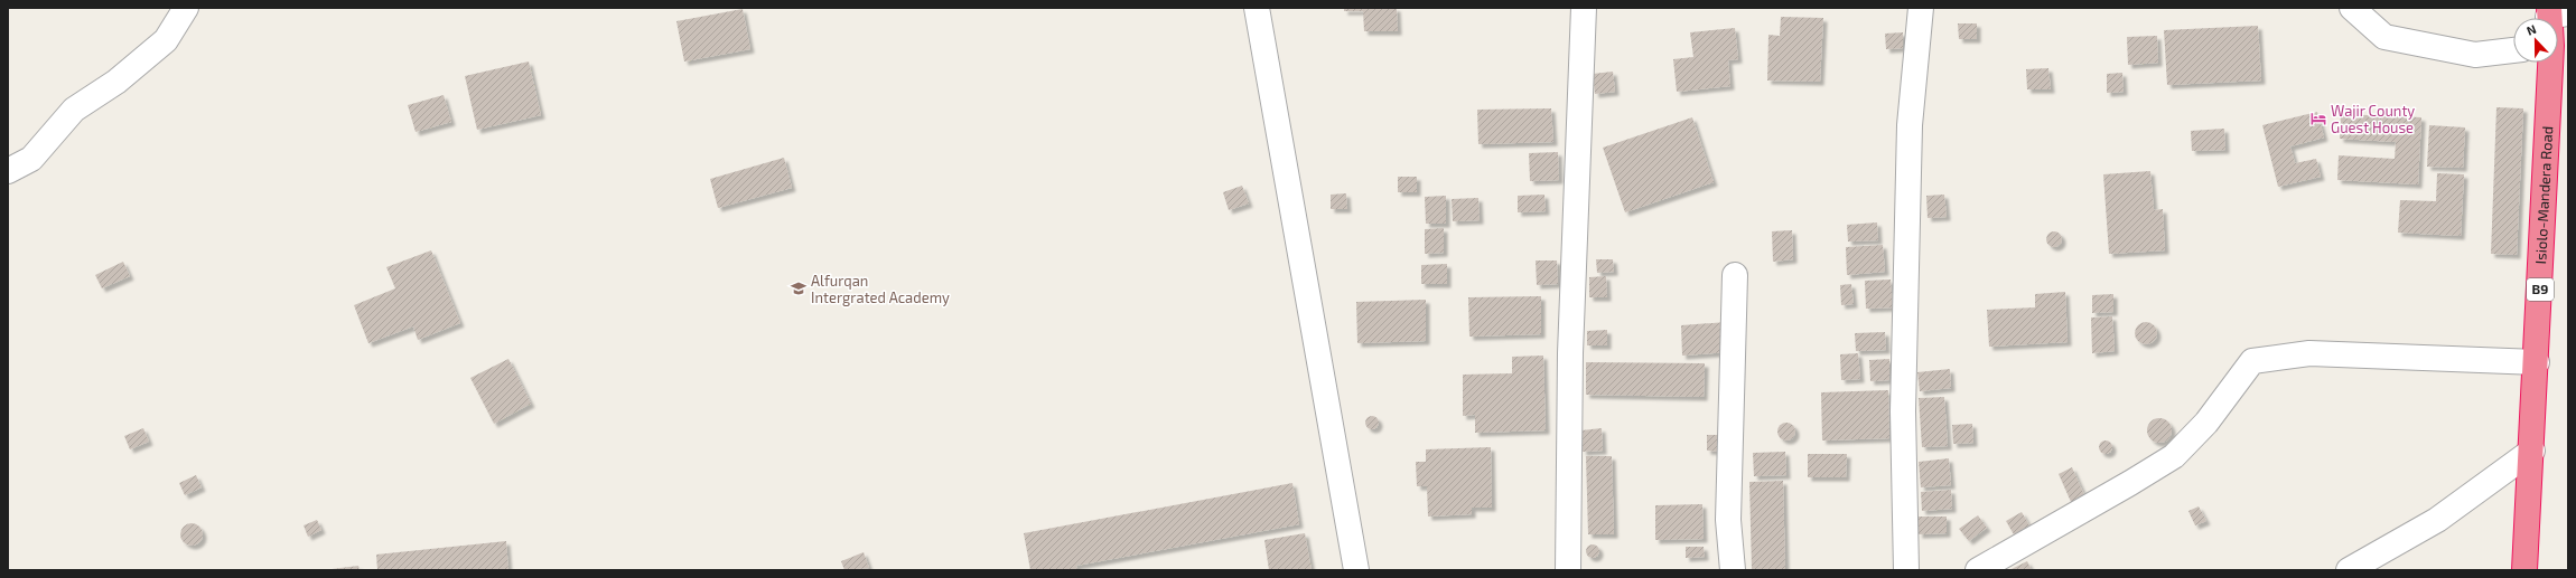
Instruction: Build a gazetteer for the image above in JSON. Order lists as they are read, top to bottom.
{
  "streets": {
    "highway": ["Isiolo-Mandera Road", "B9"]
  },
  "places": {
    "hotel": ["Wajir County Guest House"],
    "school or university": ["Alfurqan Intergrated Academy"]
  },
  "north": "top"
}
